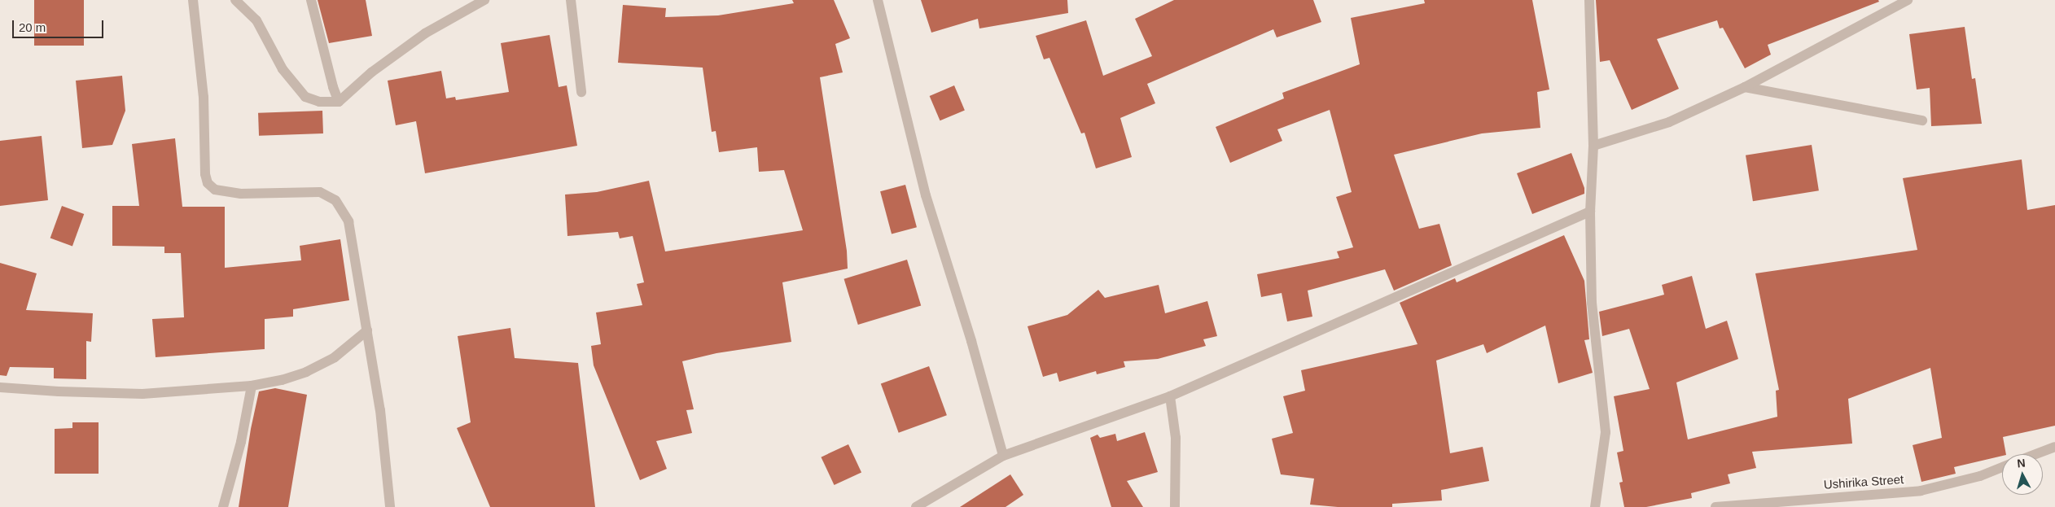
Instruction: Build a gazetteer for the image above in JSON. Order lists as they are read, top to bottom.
{
  "streets": {
    "street": ["Ushirika Street"]
  },
  "scale_bar": "20 m",
  "north": "top"
}
